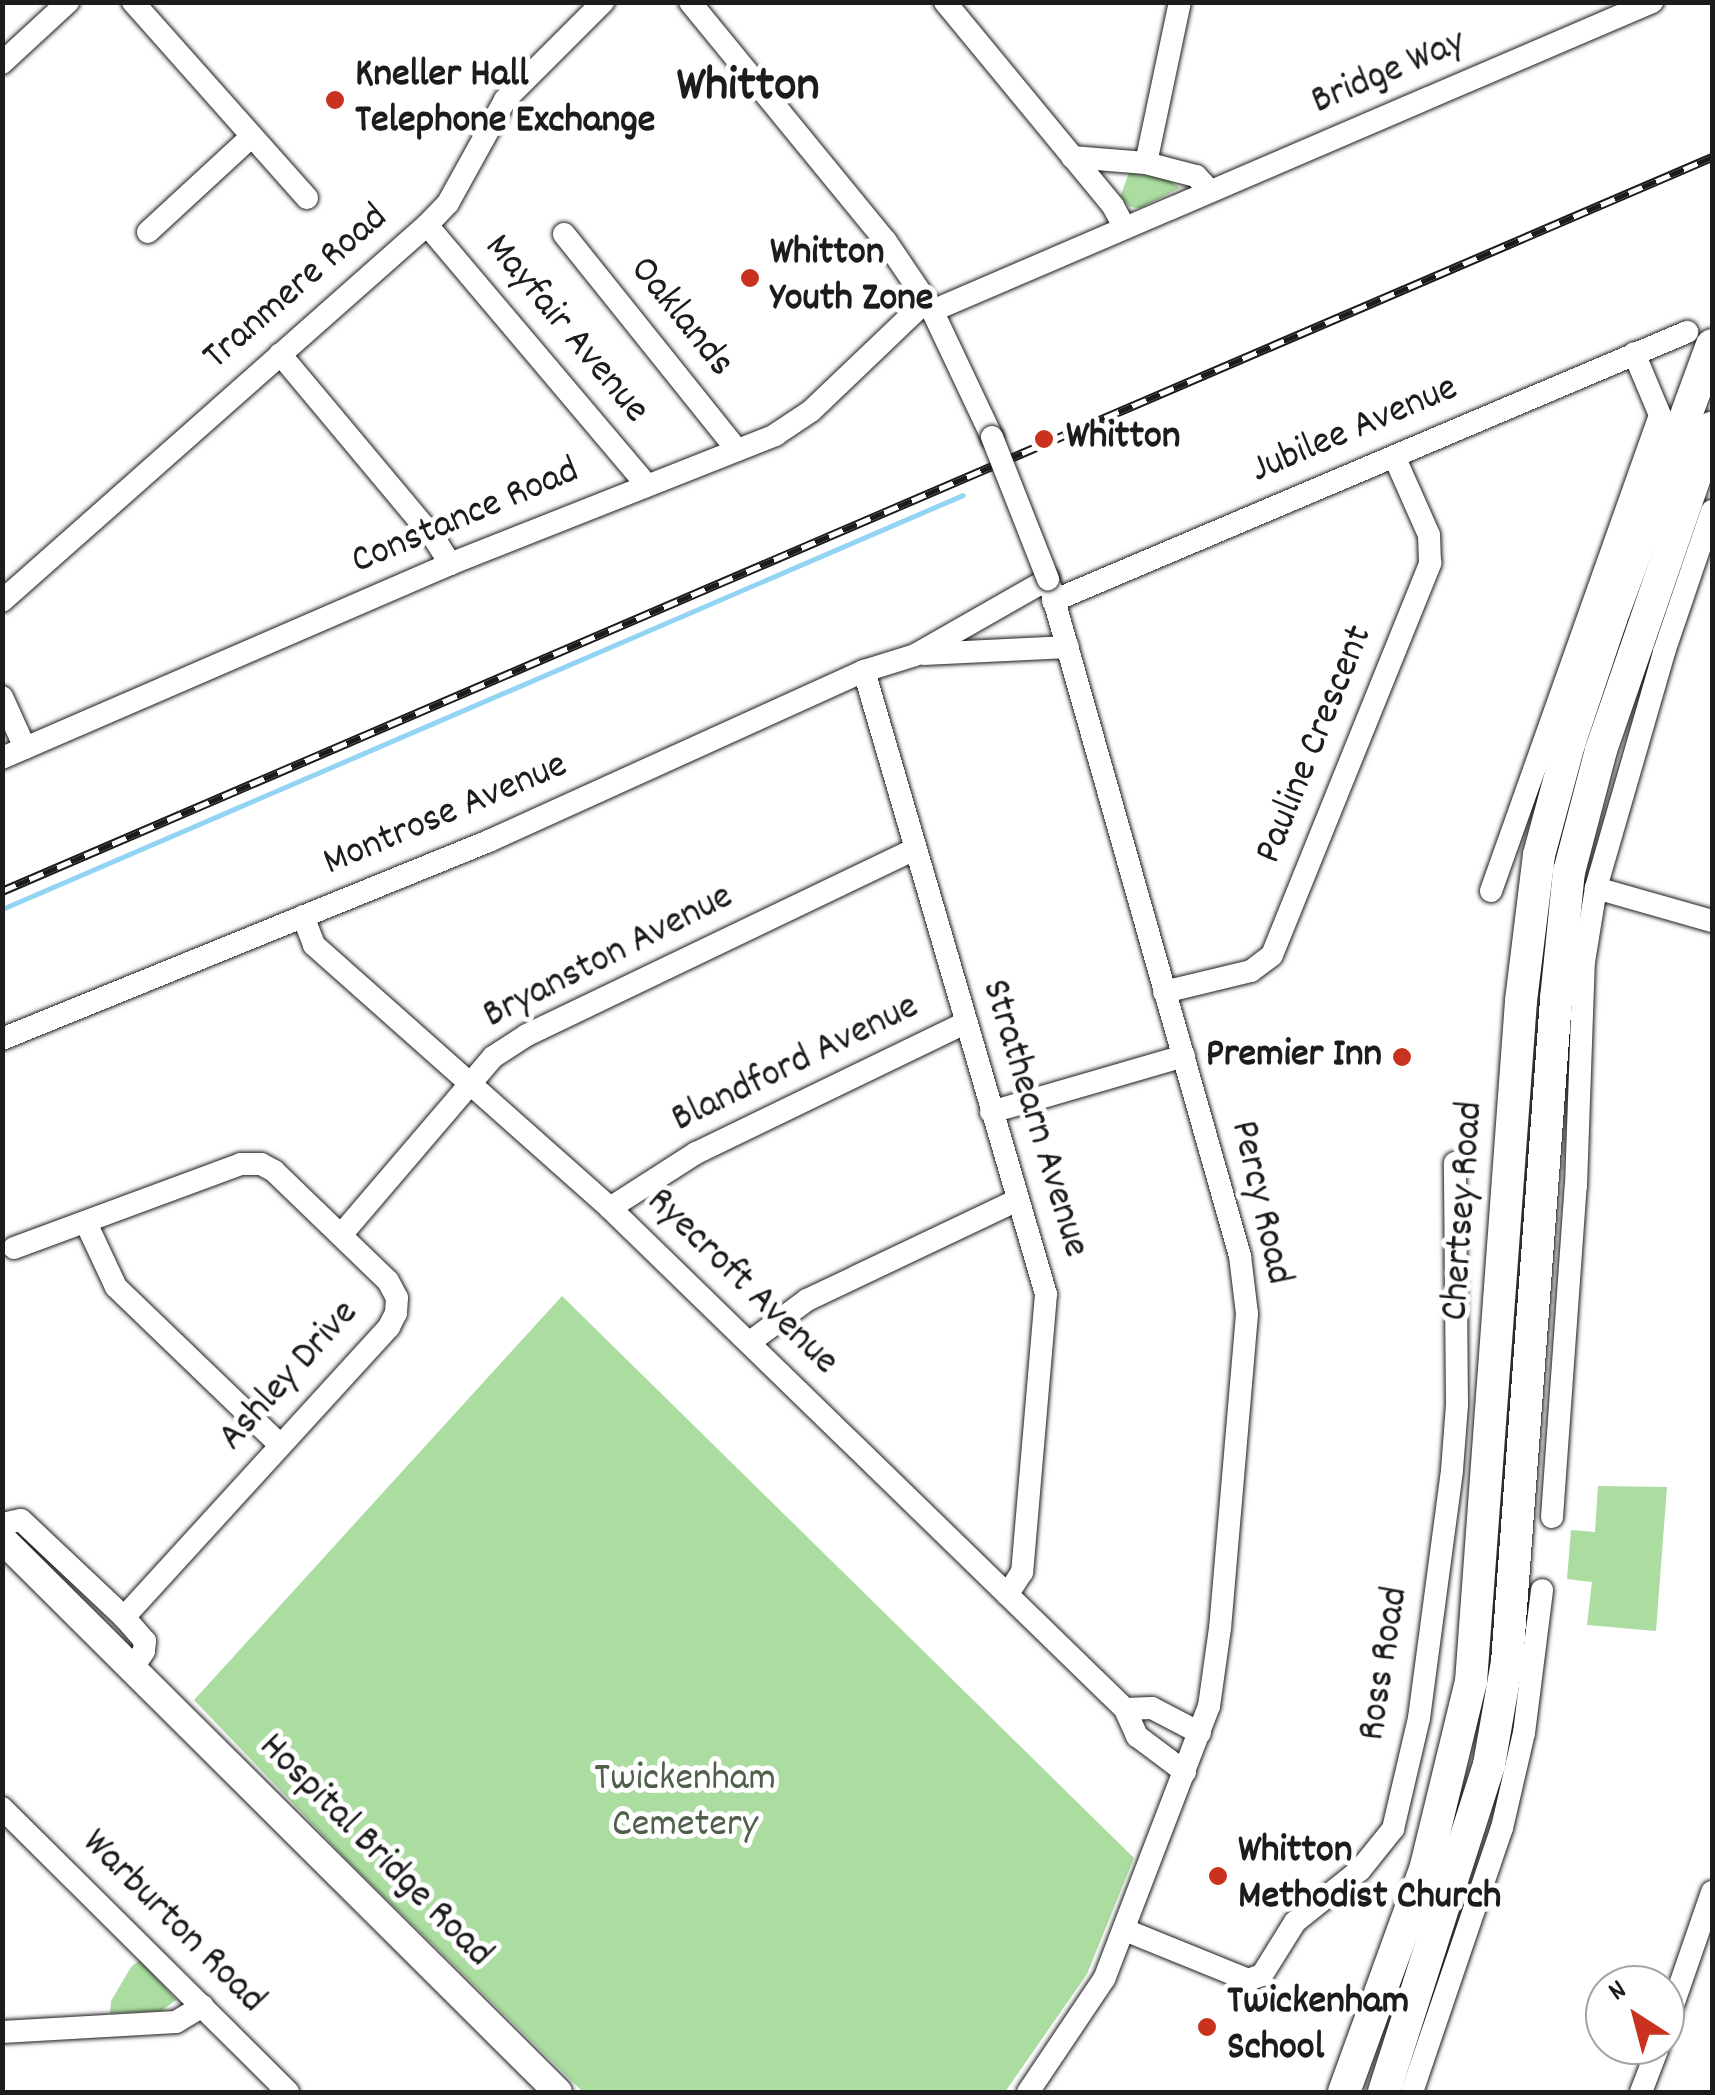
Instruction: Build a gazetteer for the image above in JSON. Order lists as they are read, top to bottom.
{
  "streets": {
    "highway": ["Chertsey Road"],
    "main road": ["Hospital Bridge Road"],
    "street": [
      "Bridge Way",
      "Tranmere Road",
      "Oaklands",
      "Mayfair Avenue",
      "Jubilee Avenue",
      "Constance Road",
      "Pauline Crescent",
      "Montrose Avenue",
      "Bryanston Avenue",
      "Blandford Avenue",
      "Strathearn Avenue",
      "Percy Road",
      "Ryecroft Avenue",
      "Ashley Drive",
      "Ross Road",
      "Warburton Road"
    ]
  },
  "crossings": [
    ["Bridge Way", "Constance Road"],
    ["Bridge Way", "Percy Road"],
    ["Tranmere Road", "Mayfair Avenue"],
    ["Oaklands", "Constance Road"],
    ["Mayfair Avenue", "Constance Road"],
    ["Jubilee Avenue", "Pauline Crescent"],
    ["Jubilee Avenue", "Montrose Avenue"],
    ["Jubilee Avenue", "Percy Road"],
    ["Jubilee Avenue", "Chertsey Road"],
    ["Constance Road", "Percy Road"],
    ["Pauline Crescent", "Percy Road"],
    ["Montrose Avenue", "Strathearn Avenue"],
    ["Montrose Avenue", "Percy Road"],
    ["Montrose Avenue", "Ryecroft Avenue"],
    ["Bryanston Avenue", "Strathearn Avenue"],
    ["Bryanston Avenue", "Ryecroft Avenue"],
    ["Bryanston Avenue", "Ashley Drive"],
    ["Blandford Avenue", "Strathearn Avenue"],
    ["Blandford Avenue", "Ryecroft Avenue"],
    ["Strathearn Avenue", "Ryecroft Avenue"],
    ["Percy Road", "Ryecroft Avenue"],
    ["Percy Road", "Ross Road"]
  ],
  "districts": ["Whitton"],
  "parks": ["Twickenham Cemetery"],
  "places": [
    "Kneller Hall Telephone Exchange",
    "Whitton Youth Zone",
    "Whitton",
    "Premier Inn",
    "Whitton Methodist Church",
    "Twickenham School"
  ],
  "north": "top left"
}
